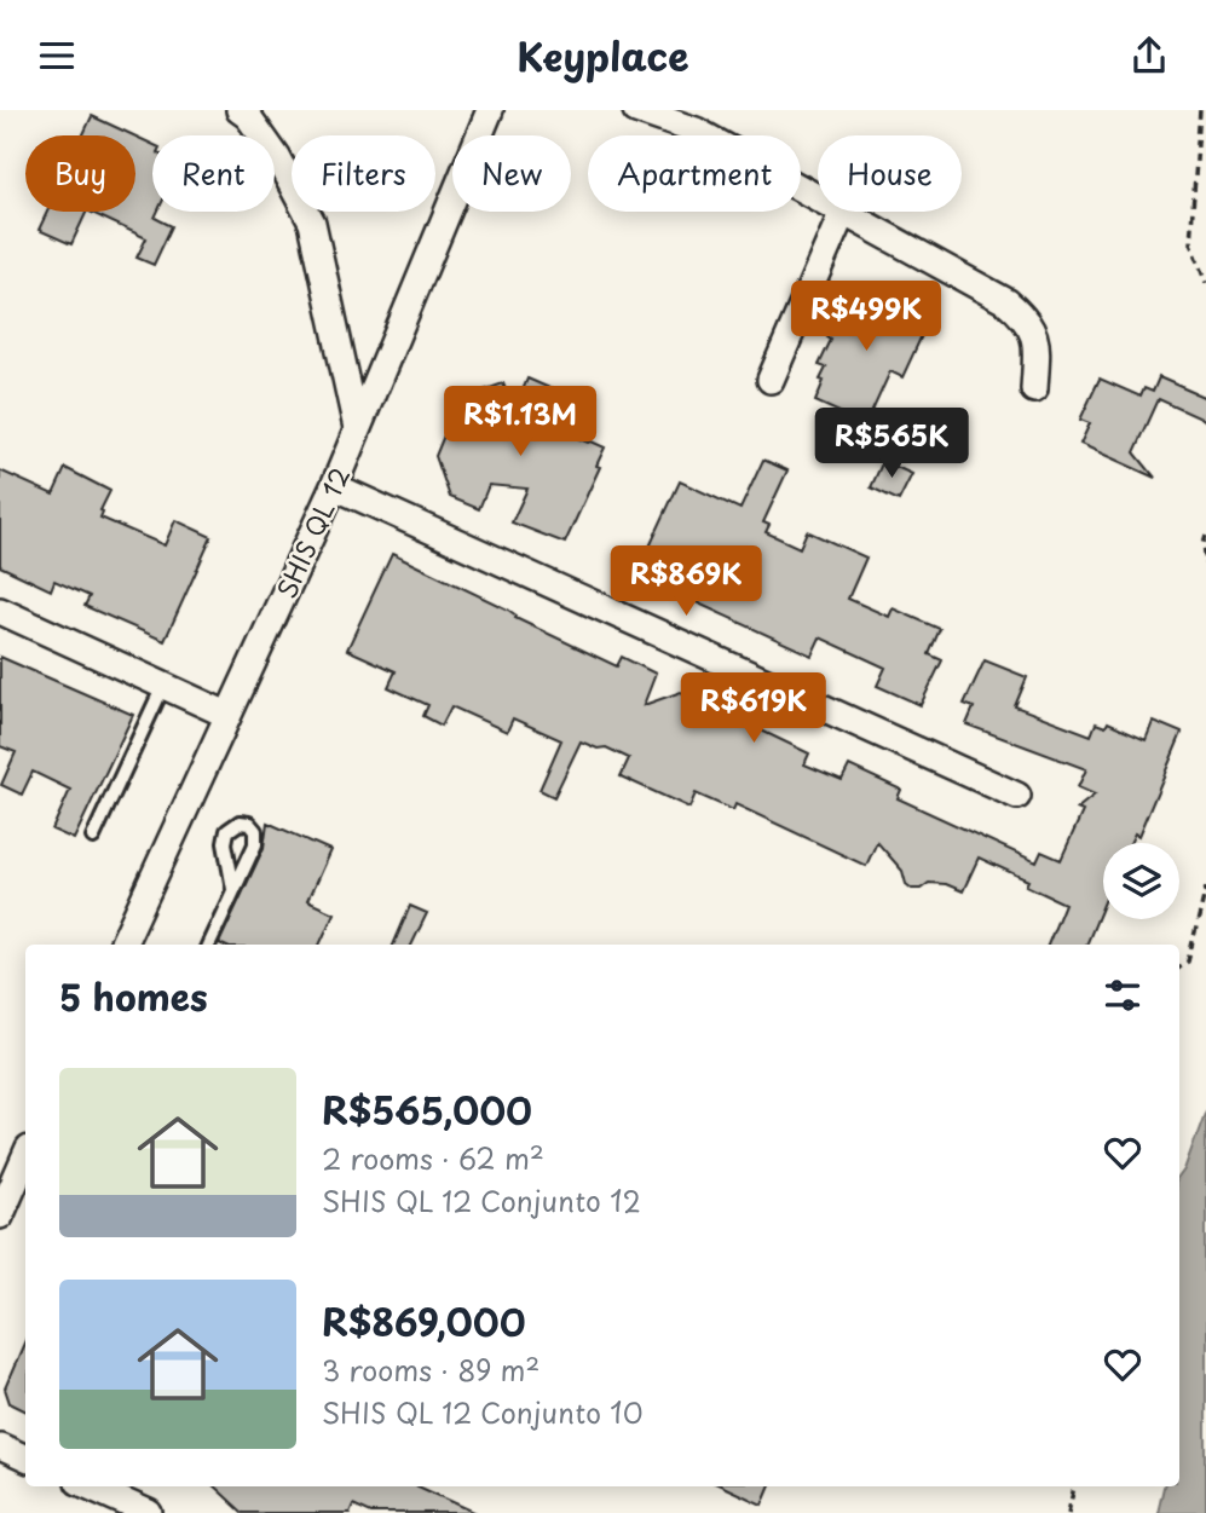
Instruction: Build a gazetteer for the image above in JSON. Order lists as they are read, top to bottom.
{
  "streets": {
    "street": ["SHIS QL 12"]
  },
  "page": {
    "header": "Keyplace",
    "chip": [
      "Buy",
      "Rent",
      "Filters",
      "New",
      "Apartment",
      "House"
    ],
    "price": [
      "R$499K",
      "R$1.13M",
      "R$565K",
      "R$869K",
      "R$619K"
    ],
    "heading": "5 homes",
    "list": [
      {
        "name": "R$565,000",
        "note": "2 rooms · 62 m² · SHIS QL 12 Conjunto 12"
      },
      {
        "name": "R$869,000",
        "note": "3 rooms · 89 m² · SHIS QL 12 Conjunto 10"
      }
    ]
  }
}
